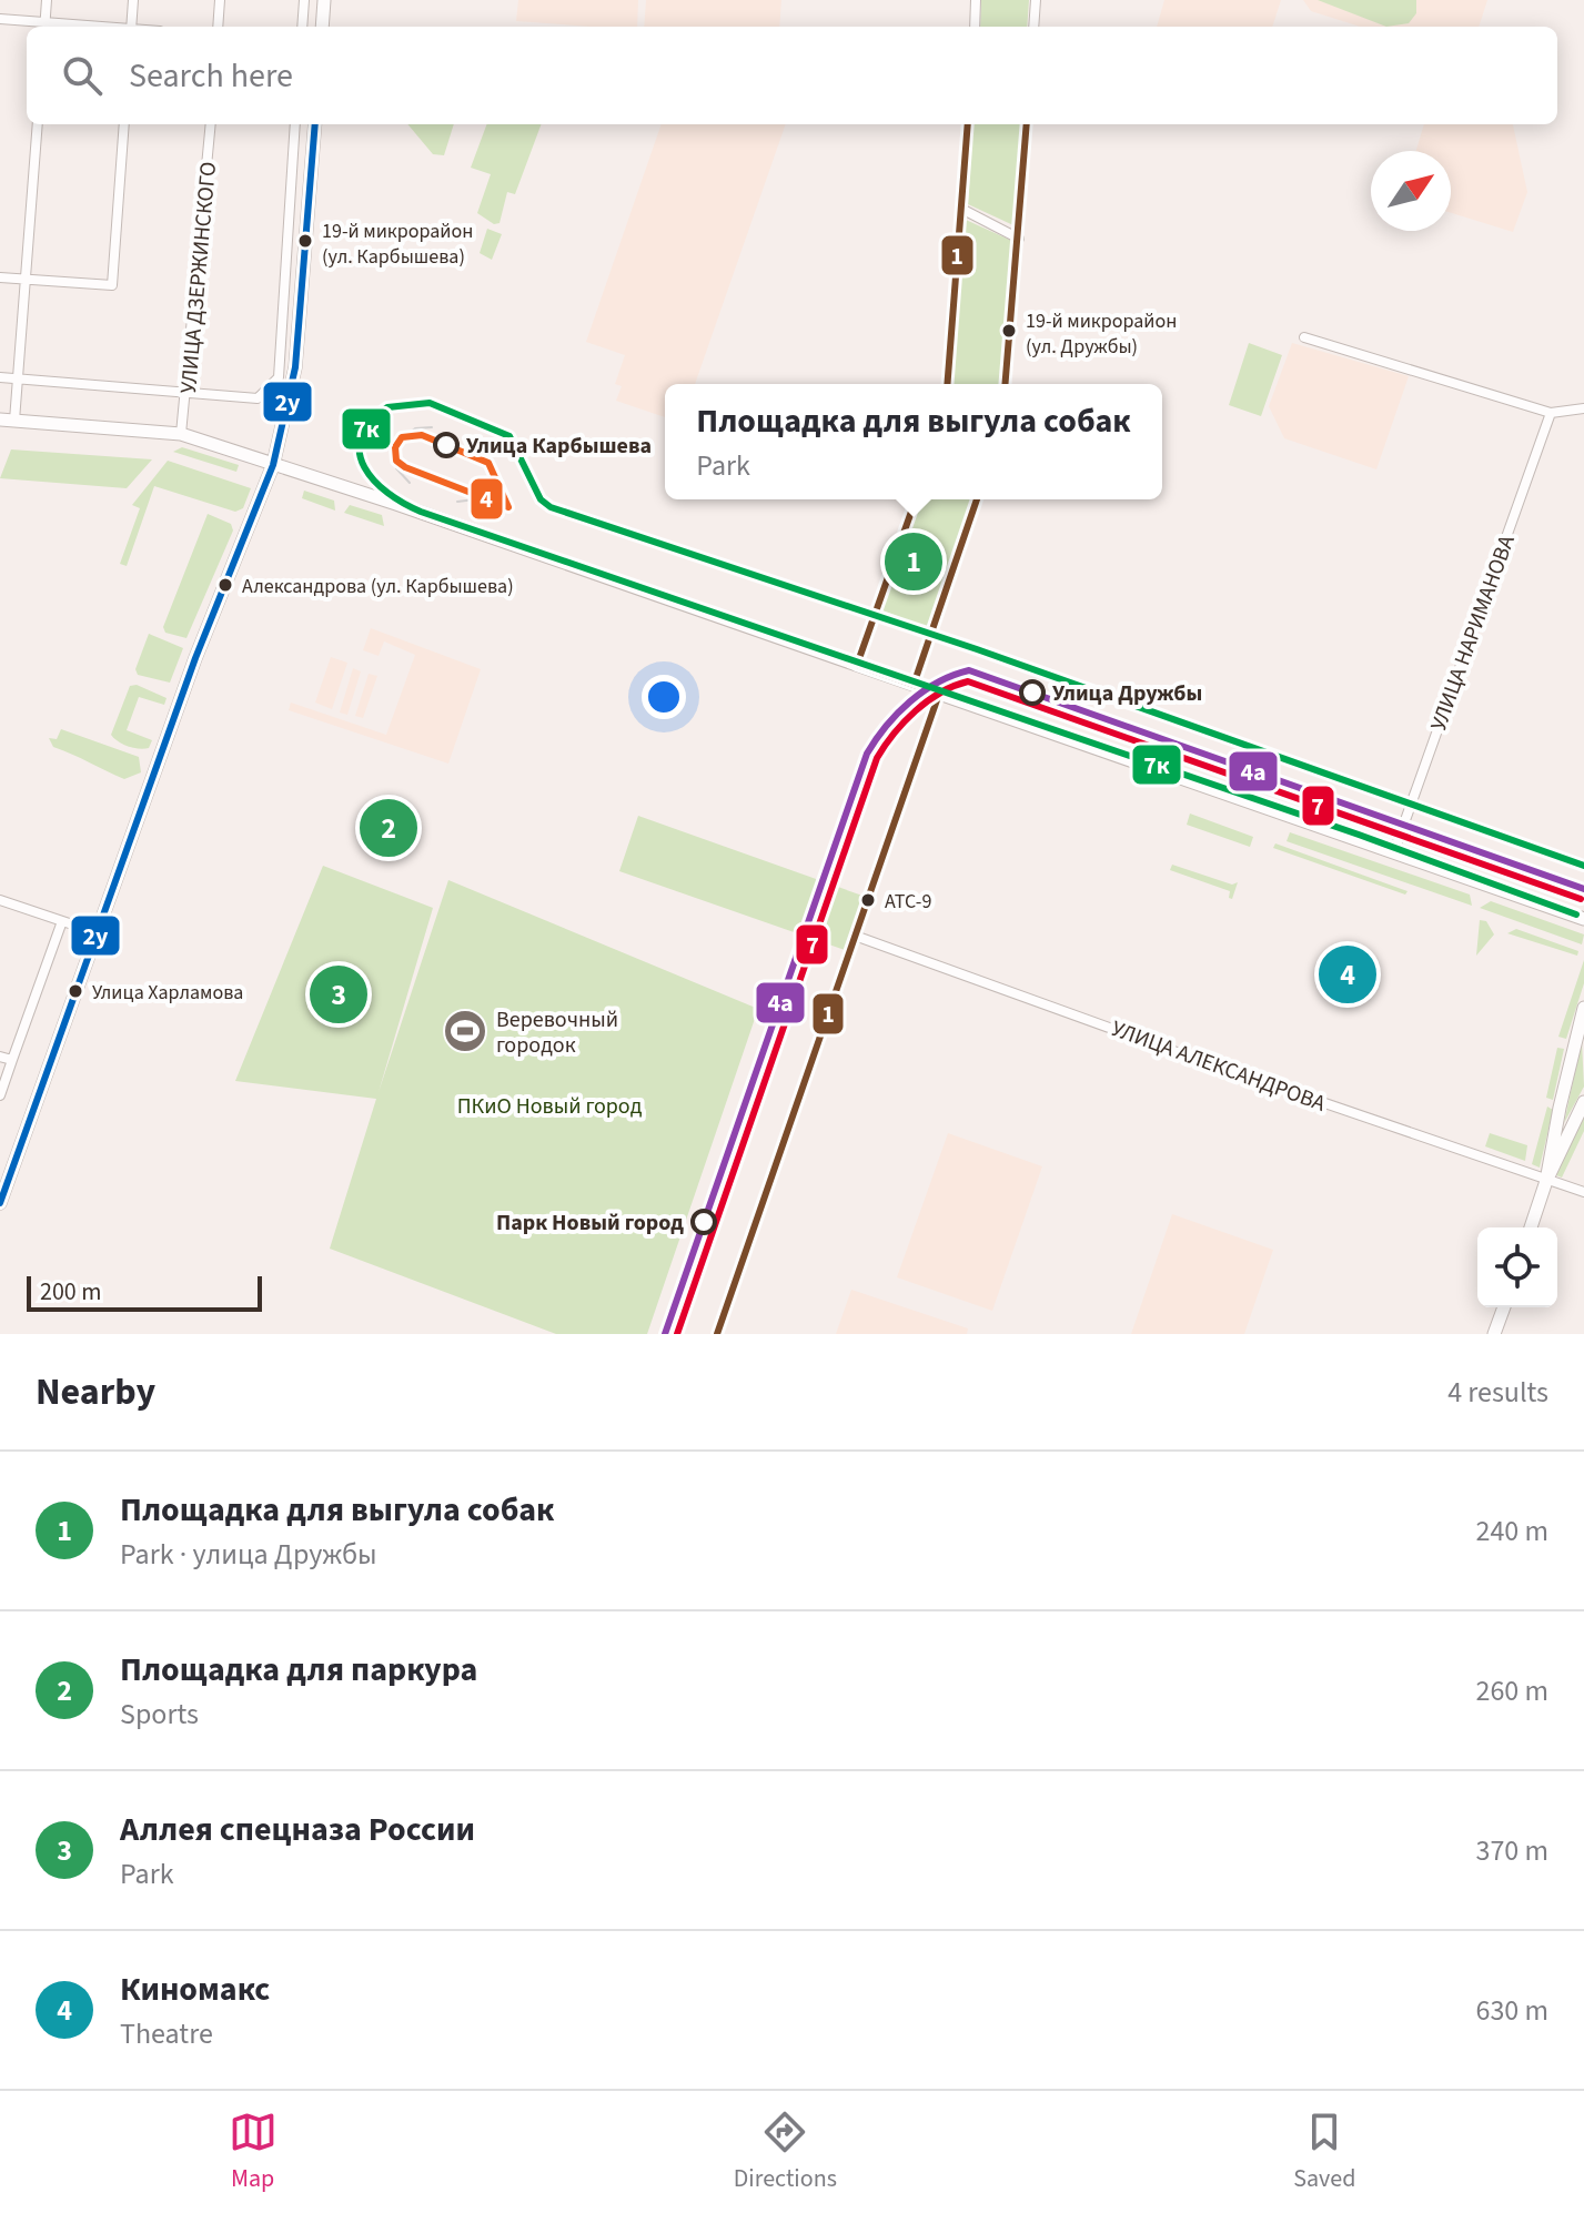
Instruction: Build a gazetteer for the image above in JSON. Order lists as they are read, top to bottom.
{
  "streets": {
    "street": ["УЛИЦА ДЗЕРЖИНСКОГО", "УЛИЦА НАРИМАНОВА", "УЛИЦА АЛЕКСАНДРОВА"]
  },
  "parks": ["ПКиО Новый город"],
  "places": {
    "other": [
      "19-й микрорайон (ул. Карбышева)",
      "19-й микрорайон (ул. Дружбы)",
      "Улица Карбышева",
      "Александрова (ул. Карбышева)",
      "Улица Дружбы",
      "АТС-9",
      "Улица Харламова",
      "Парк Новый город"
    ],
    "sports": ["Веревочный городок"]
  },
  "lines": [
    "transit line 1",
    "transit line 2у",
    "transit line 7к",
    "tram line 4",
    "transit line 4а",
    "transit line 7"
  ],
  "scale_bar": "200 m",
  "north": "top right",
  "page": {
    "search": "Search here",
    "popup": ["Площадка для выгула собак", "Park"],
    "pins": [
      "1",
      "2",
      "4",
      "3"
    ],
    "scale": "200 m",
    "heading": ["Nearby", "4 results"],
    "list": [
      {
        "mark": "1",
        "name": "Площадка для выгула собак",
        "note": "Park · улица Дружбы",
        "value": "240 m"
      },
      {
        "mark": "2",
        "name": "Площадка для паркура",
        "note": "Sports",
        "value": "260 m"
      },
      {
        "mark": "3",
        "name": "Аллея спецназа России",
        "note": "Park",
        "value": "370 m"
      },
      {
        "mark": "4",
        "name": "Киномакс",
        "note": "Theatre",
        "value": "630 m"
      }
    ],
    "nav": ["Map", "Directions", "Saved"]
  }
}
